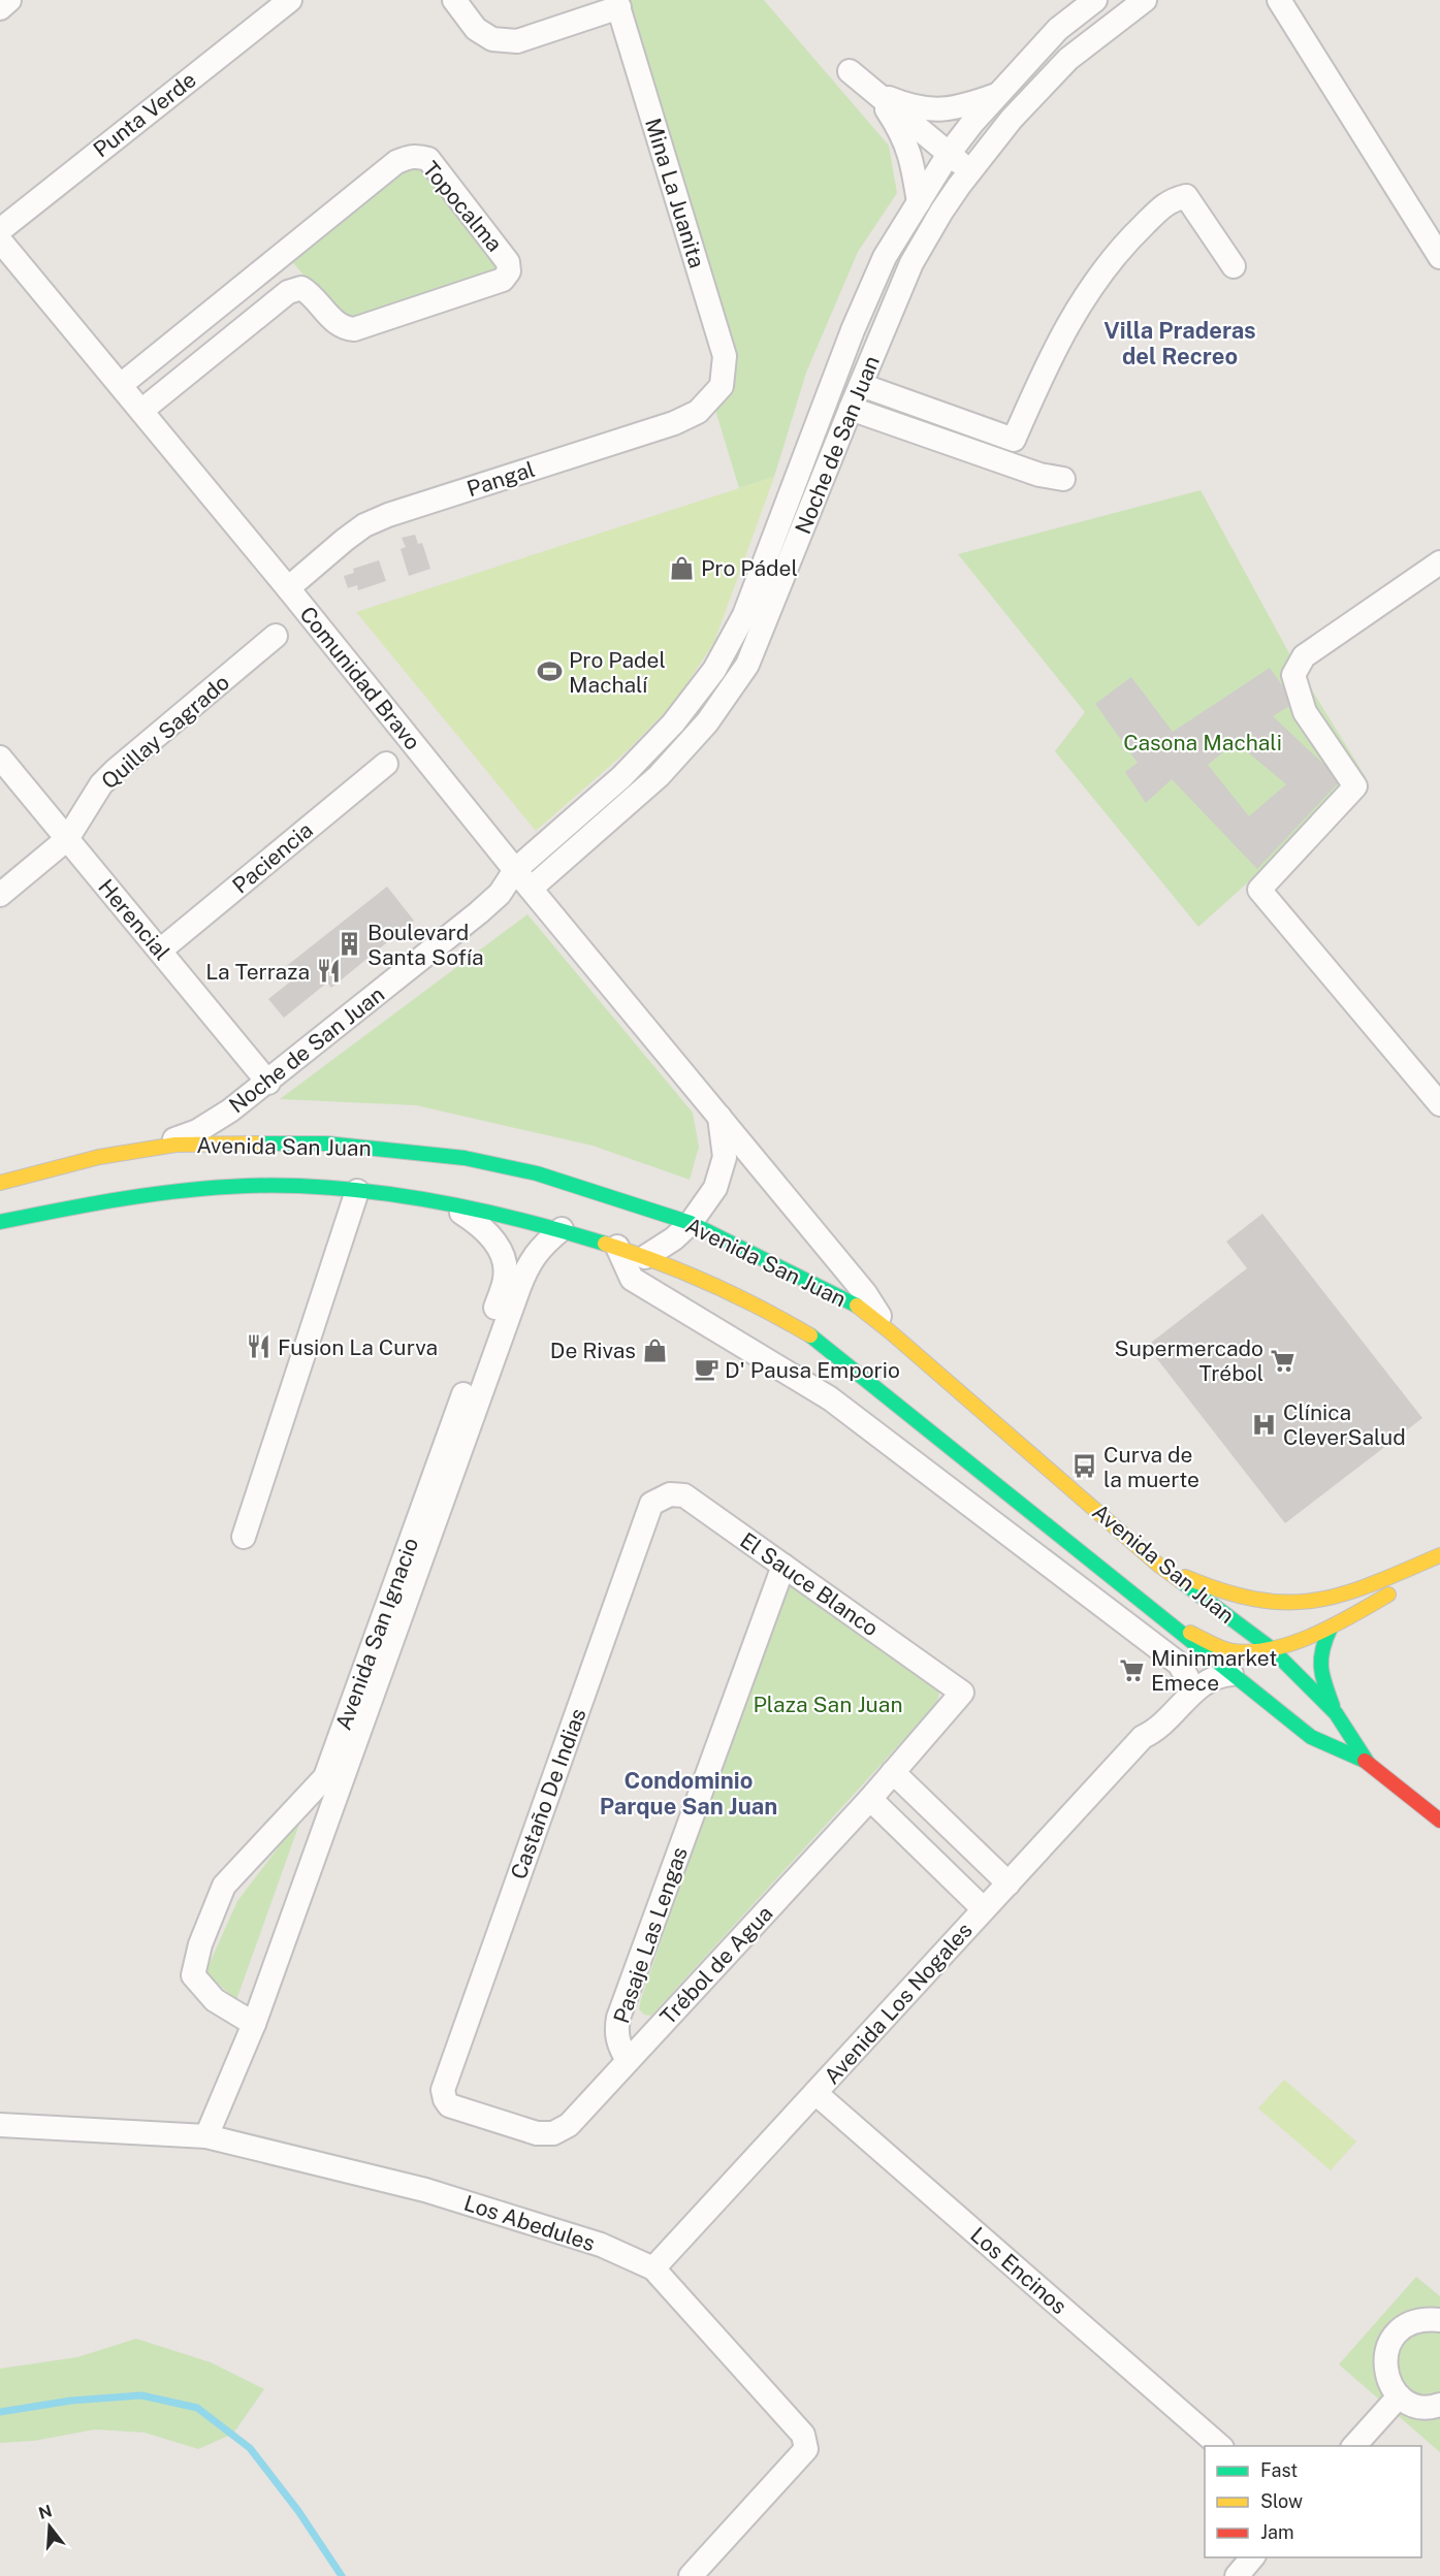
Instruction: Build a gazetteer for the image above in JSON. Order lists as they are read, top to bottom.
{
  "streets": {
    "main road": ["Avenida San Juan"],
    "street": [
      "Punta Verde",
      "Mina La Juanita",
      "Topocalma",
      "Noche de San Juan",
      "Pangal",
      "Comunidad Bravo",
      "Quillay Sagrado",
      "Paciencia",
      "Herencial",
      "El Sauce Blanco",
      "Avenida San Ignacio",
      "Castaño De Indias",
      "Pasaje Las Lengas",
      "Trébol de Agua",
      "Avenida Los Nogales",
      "Los Abedules",
      "Los Encinos"
    ]
  },
  "crossings": [
    ["Mina La Juanita", "Pangal"],
    ["Topocalma", "Comunidad Bravo"],
    ["Noche de San Juan", "Comunidad Bravo"],
    ["Noche de San Juan", "Herencial"],
    ["Noche de San Juan", "Avenida San Juan"],
    ["Pangal", "Comunidad Bravo"],
    ["Comunidad Bravo", "Avenida San Juan"],
    ["Quillay Sagrado", "Herencial"],
    ["Paciencia", "Herencial"],
    ["Avenida San Juan", "Avenida San Ignacio"],
    ["Avenida San Juan", "Avenida Los Nogales"],
    ["El Sauce Blanco", "Castaño De Indias"],
    ["El Sauce Blanco", "Pasaje Las Lengas"],
    ["El Sauce Blanco", "Trébol de Agua"],
    ["Avenida San Ignacio", "Los Abedules"],
    ["Castaño De Indias", "Trébol de Agua"],
    ["Pasaje Las Lengas", "Trébol de Agua"],
    ["Avenida Los Nogales", "Los Abedules"],
    ["Avenida Los Nogales", "Los Encinos"]
  ],
  "districts": ["Villa Praderas del Recreo", "Condominio Parque San Juan"],
  "parks": ["Casona Machali", "Plaza San Juan"],
  "places": {
    "shop": ["Pro Pádel", "De Rivas"],
    "sports": ["Pro Padel Machalí"],
    "building": ["Boulevard Santa Sofía"],
    "restaurant": ["La Terraza", "Fusion La Curva"],
    "supermarket": ["Supermercado Trébol", "Mininmarket Emece"],
    "cafe": ["D' Pausa Emporio"],
    "hospital": ["Clínica CleverSalud"],
    "bus stop": ["Curva de la muerte"]
  },
  "legend": ["Fast", "Slow", "Jam"],
  "north": "top"
}
